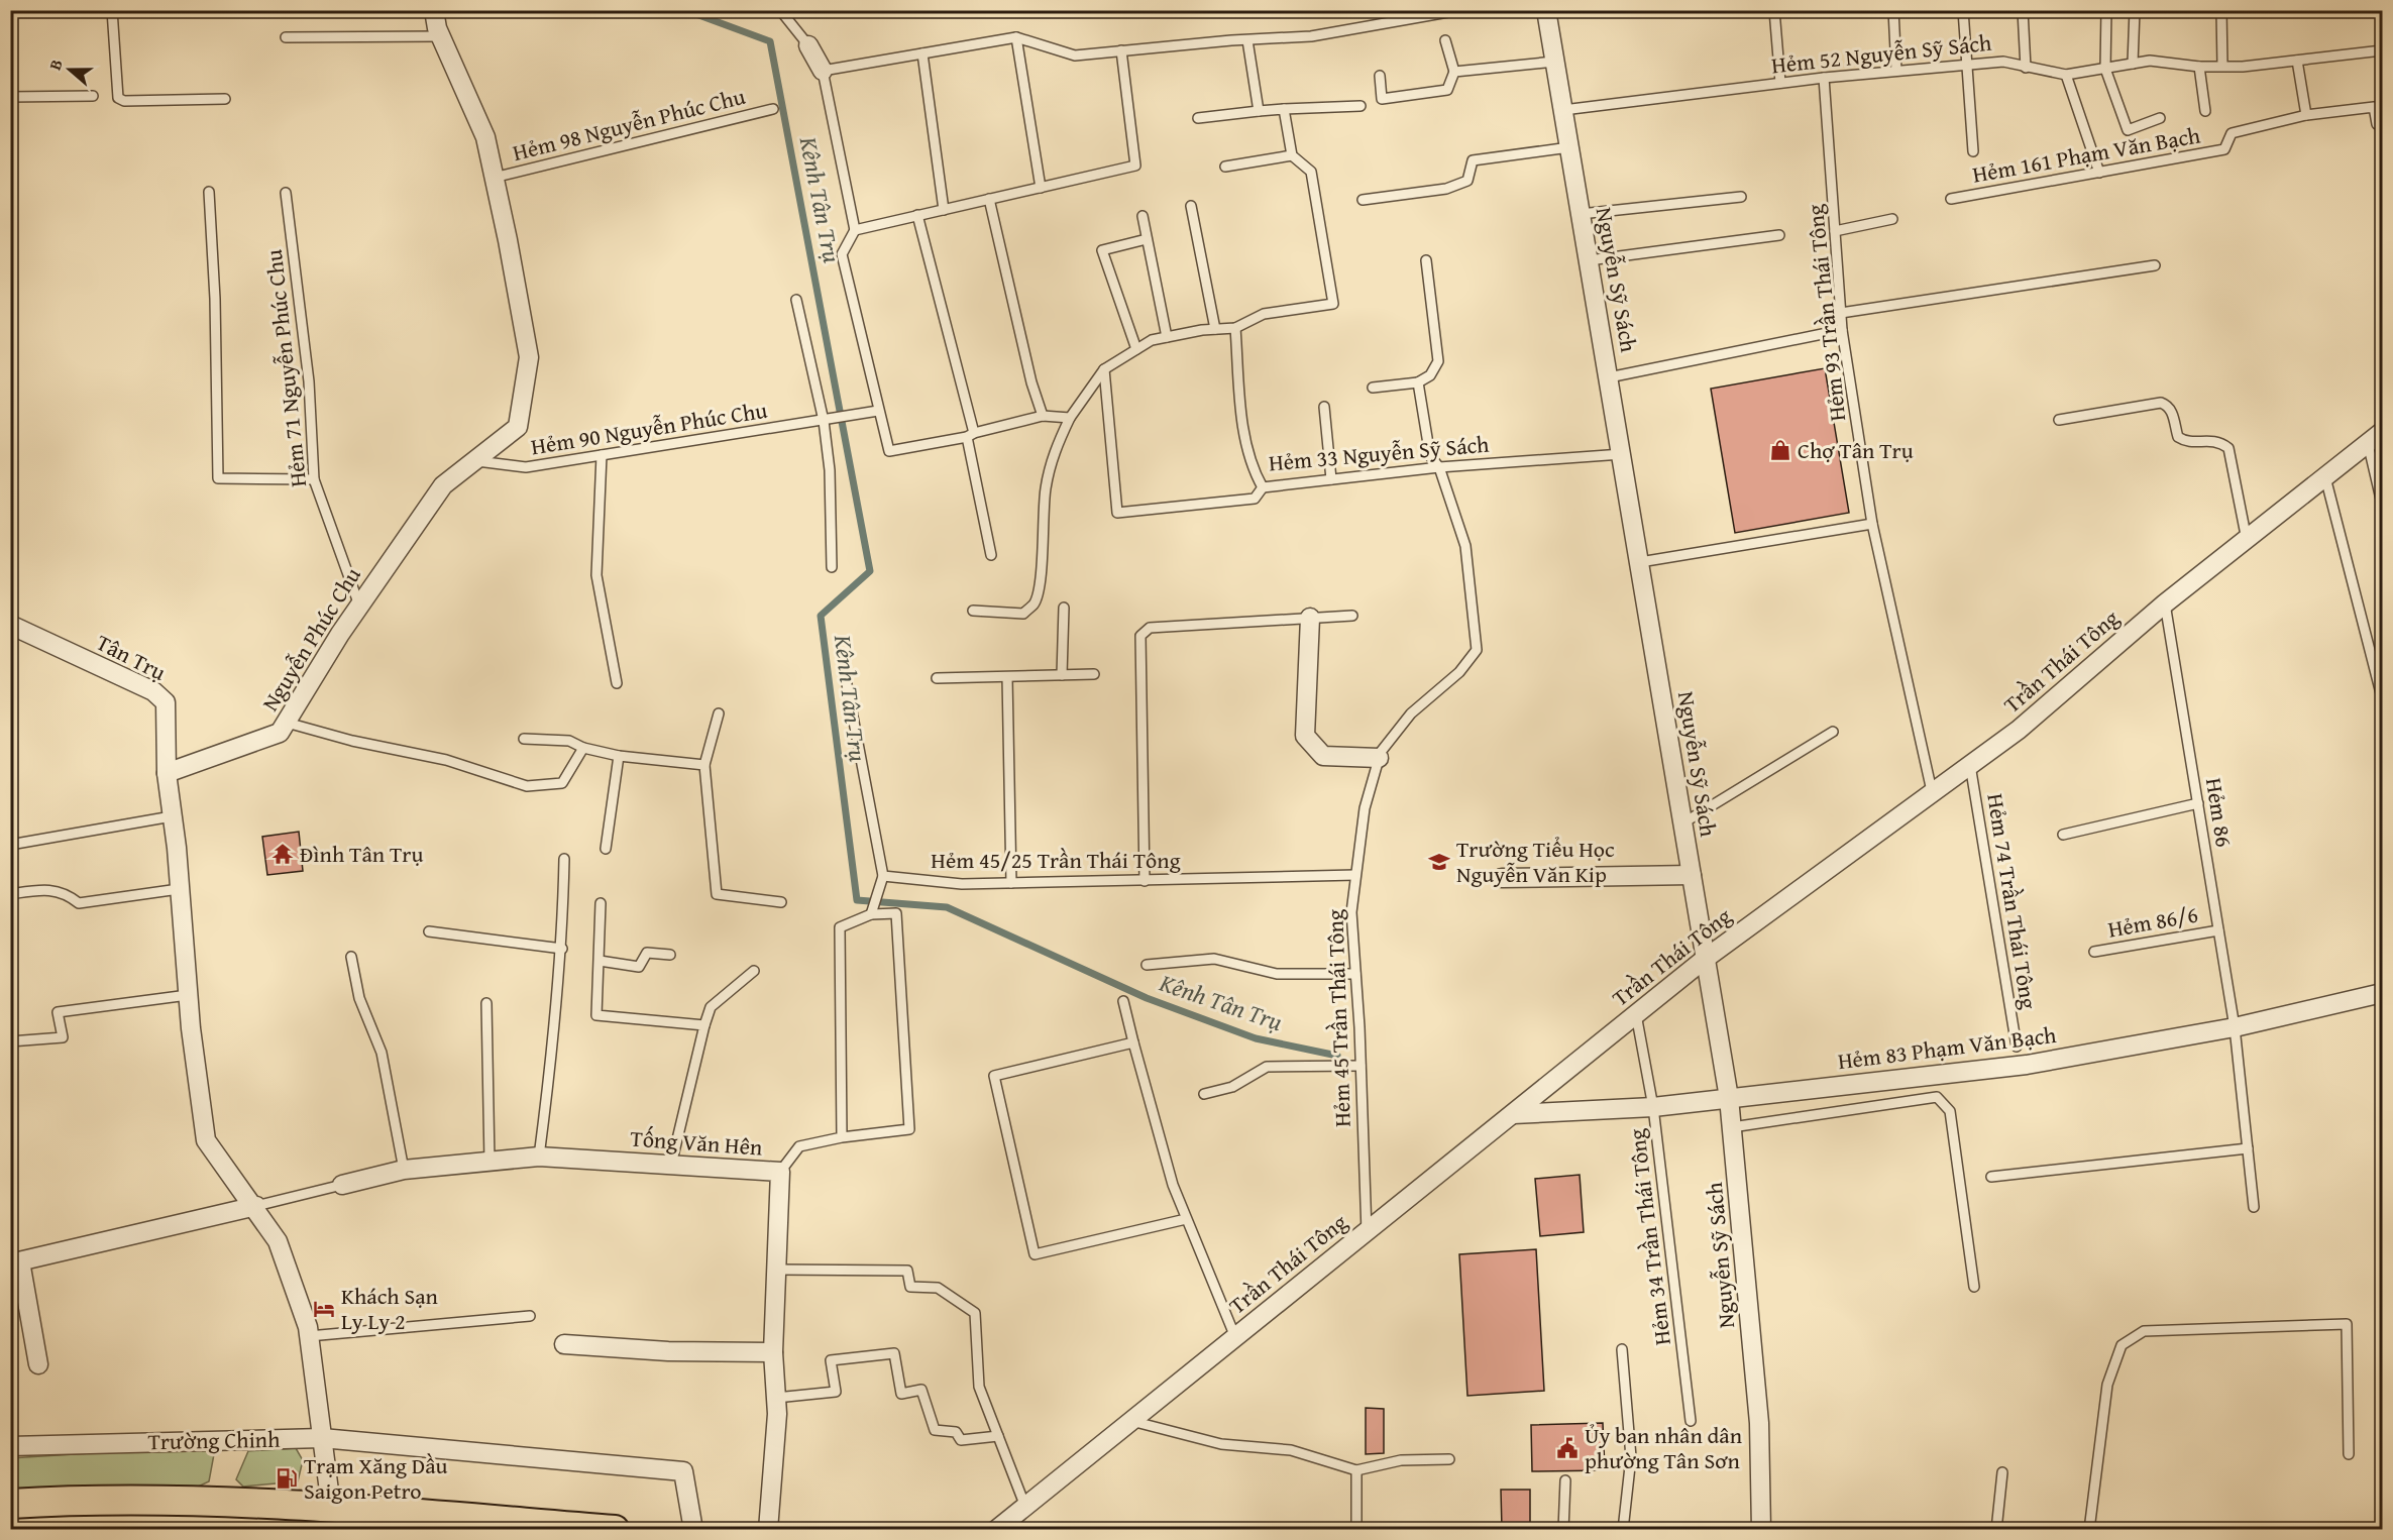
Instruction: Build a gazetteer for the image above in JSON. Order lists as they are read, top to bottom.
{
  "streets": {
    "street": [
      "Nguyễn Sỹ Sách",
      "Nguyễn Phúc Chu",
      "Tân Trụ",
      "Trần Thái Tông",
      "Hẻm 83 Phạm Văn Bạch",
      "Tống Văn Hên",
      "Trường Chinh"
    ],
    "lane": [
      "Hẻm 52 Nguyễn Sỹ Sách",
      "Hẻm 98 Nguyễn Phúc Chu",
      "Hẻm 161 Phạm Văn Bạch",
      "Hẻm 93 Trần Thái Tông",
      "Hẻm 71 Nguyễn Phúc Chu",
      "Hẻm 90 Nguyễn Phúc Chu",
      "Hẻm 33 Nguyễn Sỹ Sách",
      "Hẻm 86",
      "Hẻm 45/25 Trần Thái Tông",
      "Hẻm 74 Trần Thái Tông",
      "Hẻm 86/6",
      "Hẻm 45 Trần Thái Tông",
      "Hẻm 34 Trần Thái Tông"
    ]
  },
  "crossings": [
    ["Hẻm 52 Nguyễn Sỹ Sách", "Nguyễn Sỹ Sách"],
    ["Hẻm 52 Nguyễn Sỹ Sách", "Hẻm 93 Trần Thái Tông"],
    ["Hẻm 98 Nguyễn Phúc Chu", "Nguyễn Phúc Chu"],
    ["Nguyễn Sỹ Sách", "Hẻm 33 Nguyễn Sỹ Sách"],
    ["Nguyễn Sỹ Sách", "Trần Thái Tông"],
    ["Nguyễn Sỹ Sách", "Hẻm 83 Phạm Văn Bạch"],
    ["Hẻm 93 Trần Thái Tông", "Trần Thái Tông"],
    ["Hẻm 71 Nguyễn Phúc Chu", "Nguyễn Phúc Chu"],
    ["Hẻm 90 Nguyễn Phúc Chu", "Nguyễn Phúc Chu"],
    ["Hẻm 33 Nguyễn Sỹ Sách", "Hẻm 45 Trần Thái Tông"],
    ["Nguyễn Phúc Chu", "Tân Trụ"],
    ["Trần Thái Tông", "Hẻm 86"],
    ["Trần Thái Tông", "Hẻm 74 Trần Thái Tông"],
    ["Trần Thái Tông", "Hẻm 45 Trần Thái Tông"],
    ["Trần Thái Tông", "Hẻm 83 Phạm Văn Bạch"],
    ["Trần Thái Tông", "Hẻm 34 Trần Thái Tông"],
    ["Hẻm 86", "Hẻm 86/6"],
    ["Hẻm 86", "Hẻm 83 Phạm Văn Bạch"],
    ["Hẻm 45/25 Trần Thái Tông", "Hẻm 45 Trần Thái Tông"],
    ["Hẻm 83 Phạm Văn Bạch", "Hẻm 34 Trần Thái Tông"]
  ],
  "water": ["Kênh Tân Trụ"],
  "places": {
    "shop": ["Chợ Tân Trụ"],
    "temple": ["Đình Tân Trụ"],
    "school or university": ["Trường Tiểu Học Nguyễn Văn Kip"],
    "hotel": ["Khách Sạn Ly Ly 2"],
    "public building": ["Ủy ban nhân dân phường Tân Sơn"],
    "fuel station": ["Trạm Xăng Dầu Saigon Petro"]
  },
  "north": "left"
}
